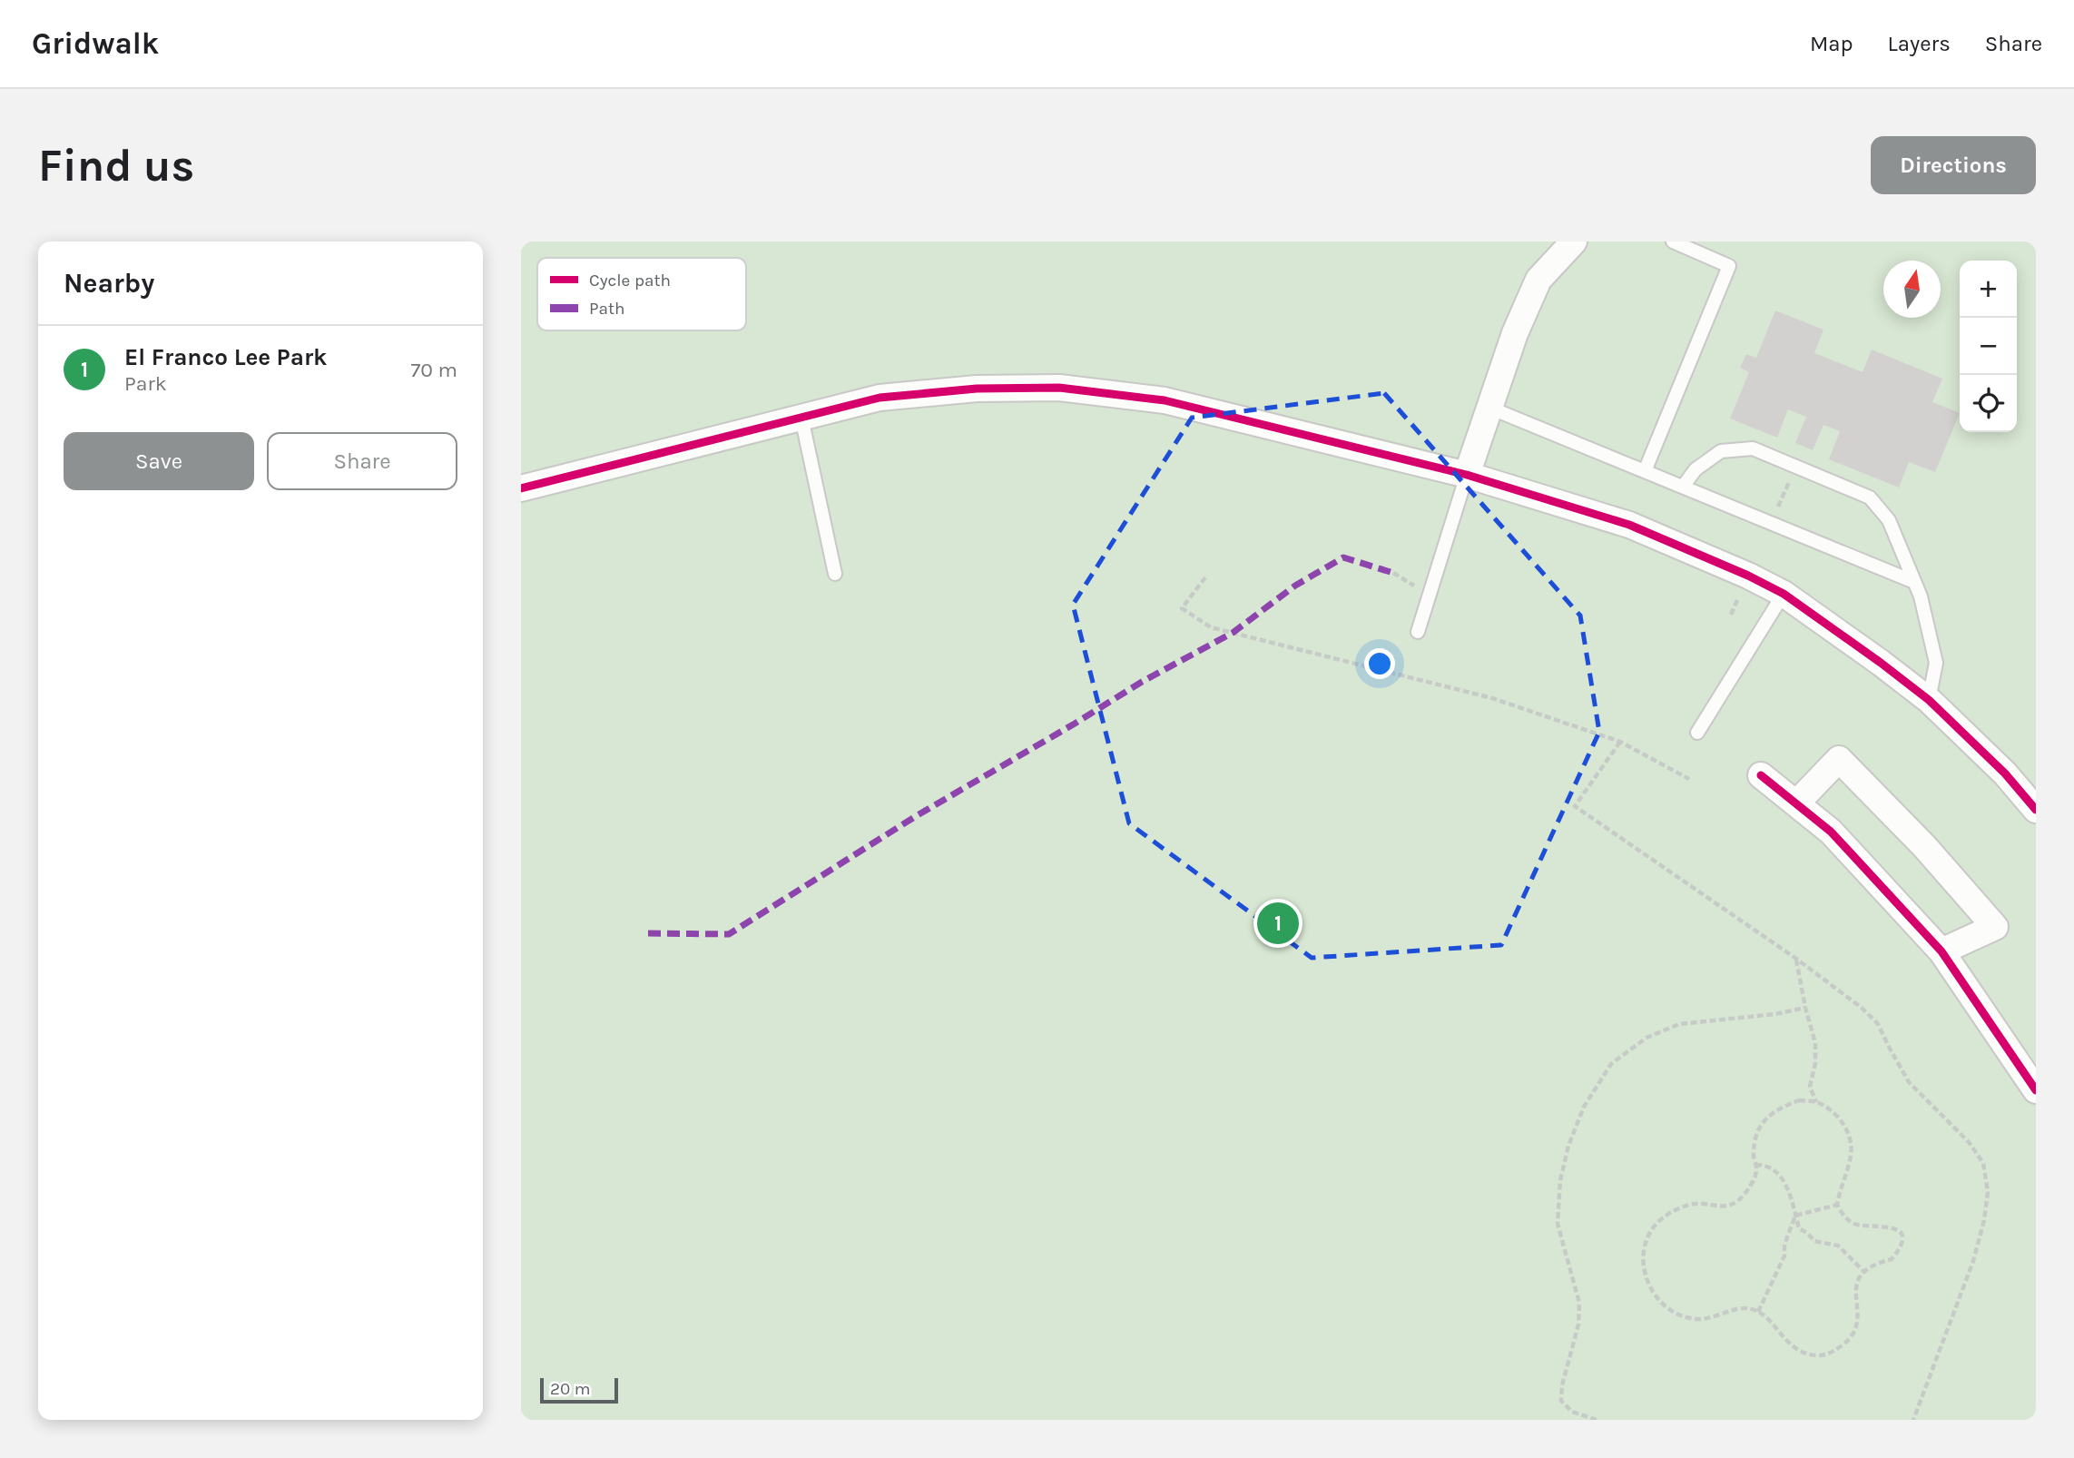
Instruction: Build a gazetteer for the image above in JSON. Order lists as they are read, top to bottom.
{
  "legend": ["Cycle path", "Path"],
  "scale_bar": "20 m",
  "north": "top",
  "page": {
    "header": "Gridwalk",
    "nav": ["Map", "Layers", "Share"],
    "buttons": [
      "Directions",
      ["Save", "Share"]
    ],
    "title": "Find us",
    "heading": "Nearby",
    "map_buttons": ["+", "−"],
    "list": [
      {
        "mark": "1",
        "name": "El Franco Lee Park",
        "note": "Park",
        "value": "70 m"
      }
    ],
    "pins": "1",
    "scale": "20 m"
  }
}
